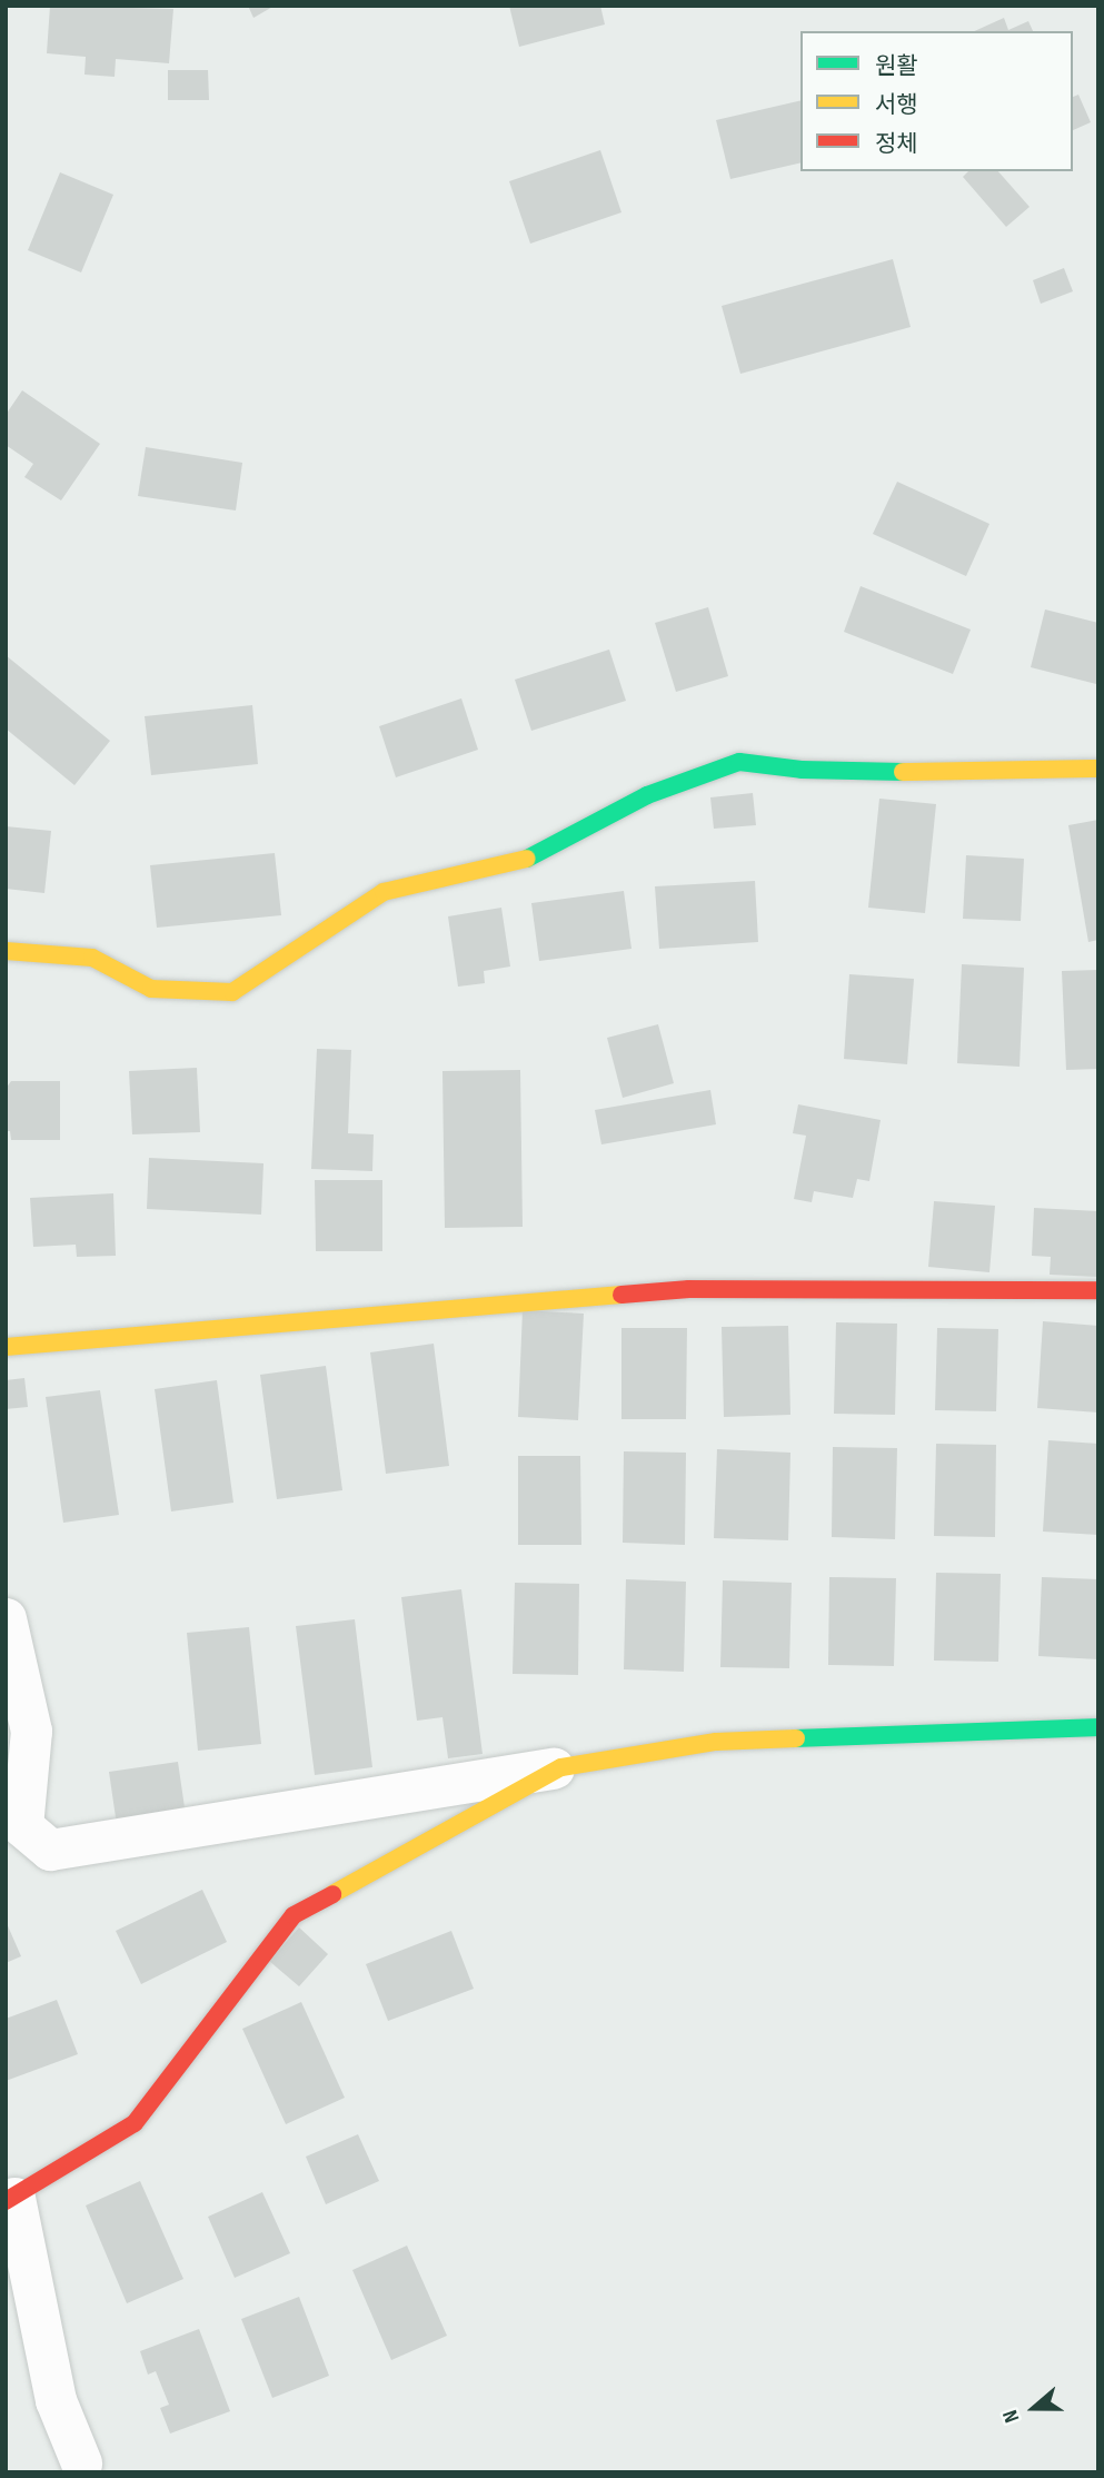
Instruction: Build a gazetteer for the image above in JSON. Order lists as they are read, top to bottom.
{
  "legend": ["원활", "서행", "정체"],
  "north": "left"
}
